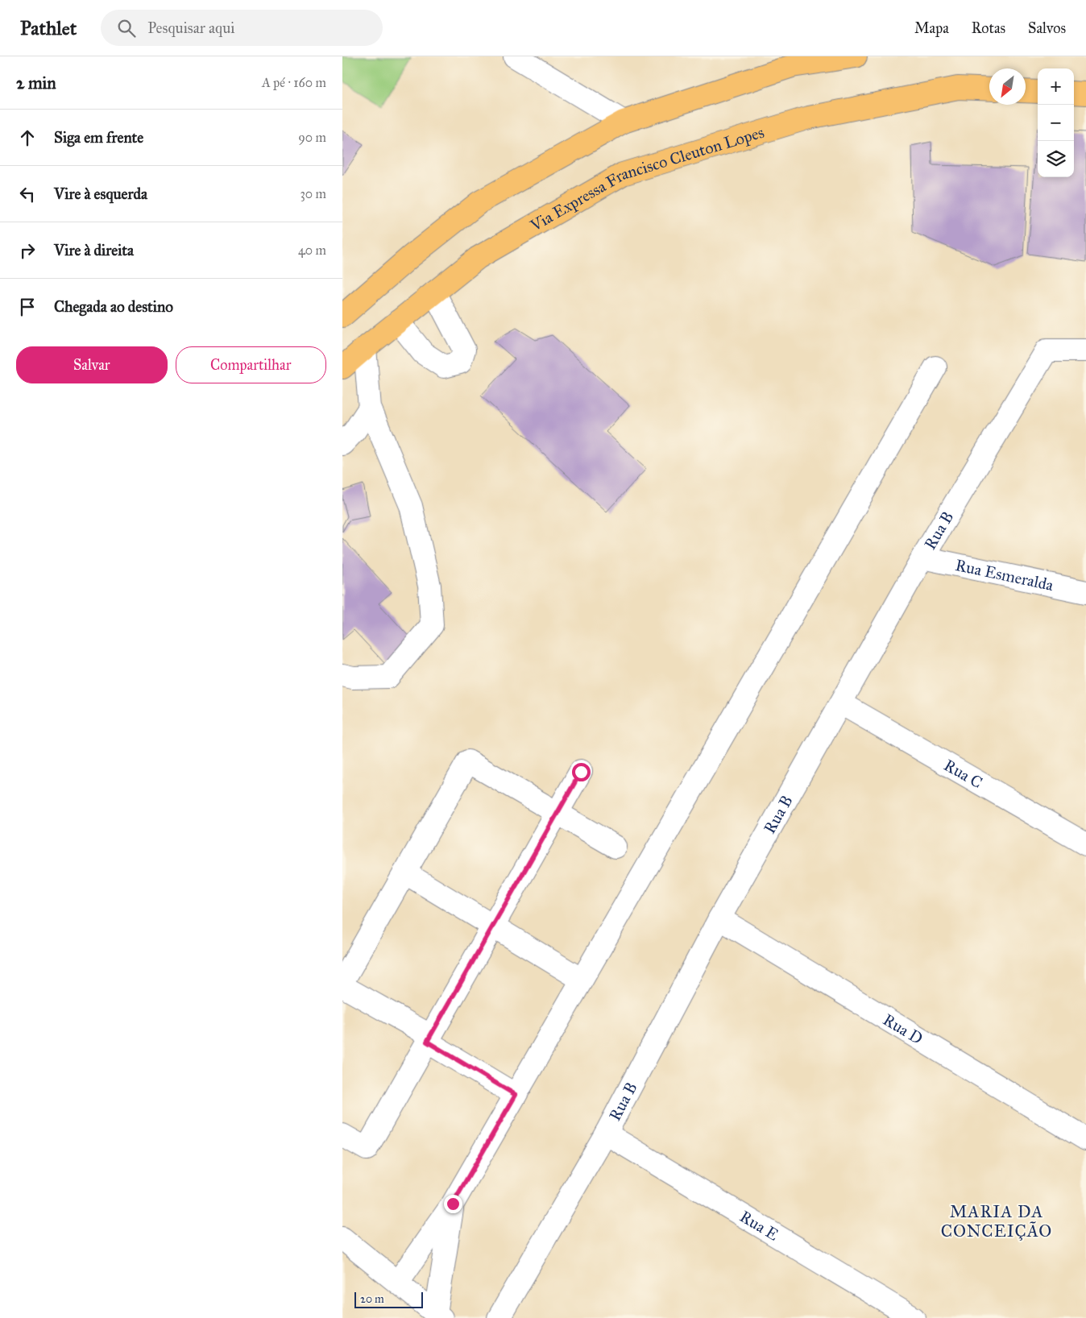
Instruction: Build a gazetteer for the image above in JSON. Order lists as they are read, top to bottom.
{
  "streets": {
    "highway": ["Via Expressa Francisco Cleuton Lopes"],
    "street": [
      "Rua B",
      "Rua Esmeralda",
      "Rua C",
      "Rua D",
      "Rua E"
    ]
  },
  "crossings": [
    ["Rua B", "Rua Esmeralda"],
    ["Rua B", "Rua C"],
    ["Rua B", "Rua D"],
    ["Rua B", "Rua E"]
  ],
  "districts": ["MARIA DA CONCEIÇÃO"],
  "scale_bar": "20 m",
  "north": "bottom left",
  "page": {
    "header": "Pathlet",
    "search": "Pesquisar aqui",
    "nav": ["Mapa", "Rotas", "Salvos"],
    "heading": ["2 min", "A pé · 160 m"],
    "map_buttons": ["+", "−"],
    "list": [
      ["Siga em frente", "90 m"],
      ["Vire à esquerda", "30 m"],
      ["Vire à direita", "40 m"],
      "Chegada ao destino"
    ],
    "buttons": ["Salvar", "Compartilhar"],
    "scale": "20 m"
  }
}
